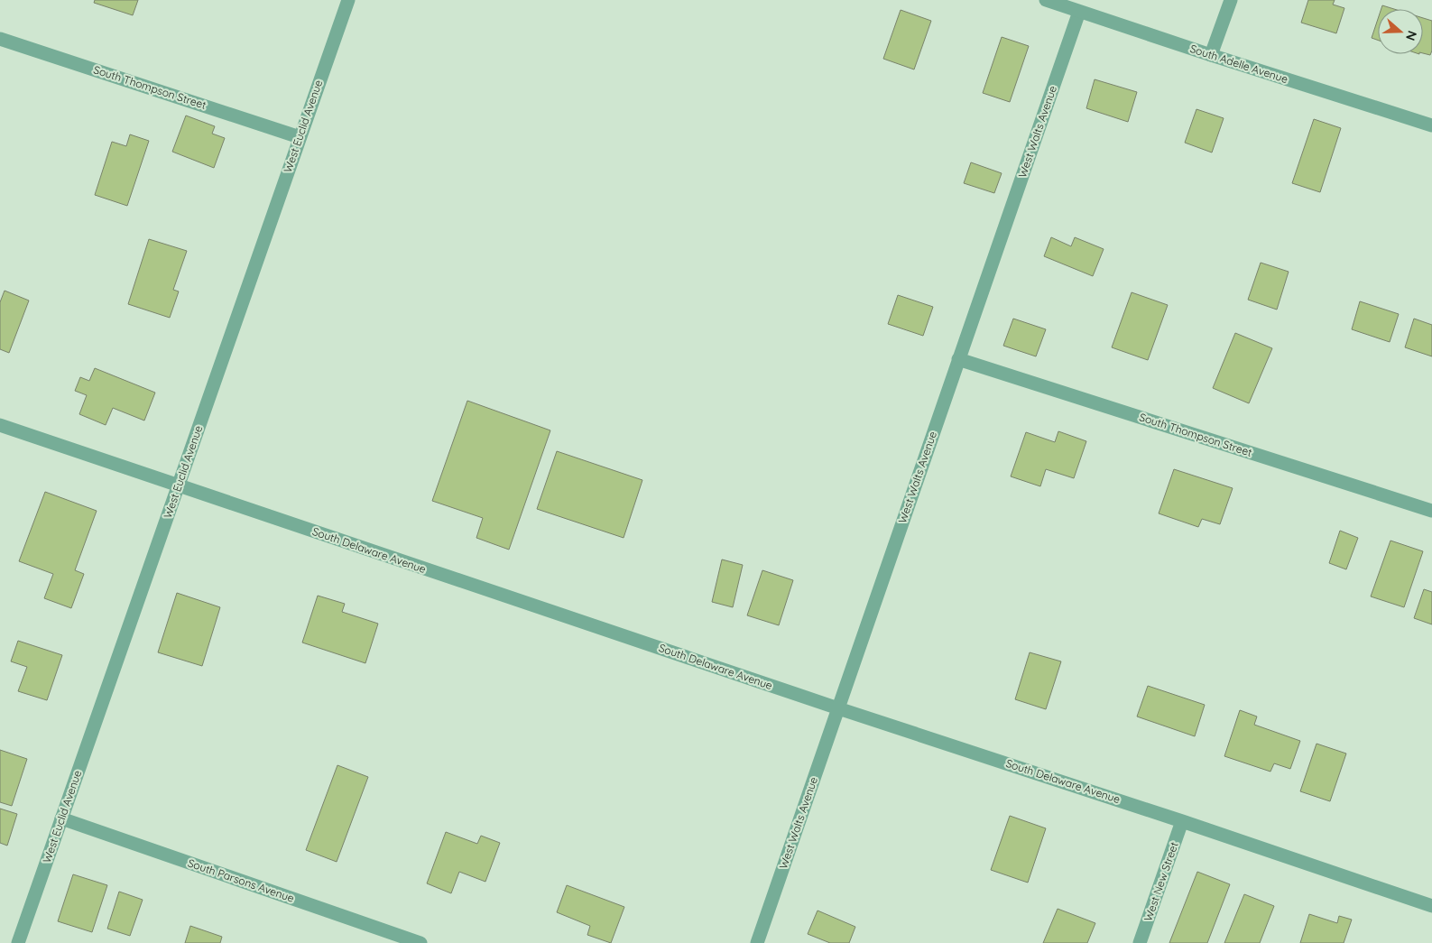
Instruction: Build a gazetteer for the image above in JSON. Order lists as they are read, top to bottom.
{
  "streets": {
    "street": [
      "South Adelle Avenue",
      "South Thompson Street",
      "West Euclid Avenue",
      "West Walts Avenue",
      "South Delaware Avenue",
      "South Parsons Avenue",
      "West New Street"
    ]
  },
  "crossings": [
    ["South Adelle Avenue", "West Walts Avenue"],
    ["South Thompson Street", "West Euclid Avenue"],
    ["South Thompson Street", "West Walts Avenue"],
    ["West Euclid Avenue", "South Delaware Avenue"],
    ["West Euclid Avenue", "South Parsons Avenue"],
    ["West Walts Avenue", "South Delaware Avenue"],
    ["South Delaware Avenue", "West New Street"]
  ],
  "north": "right"
}
